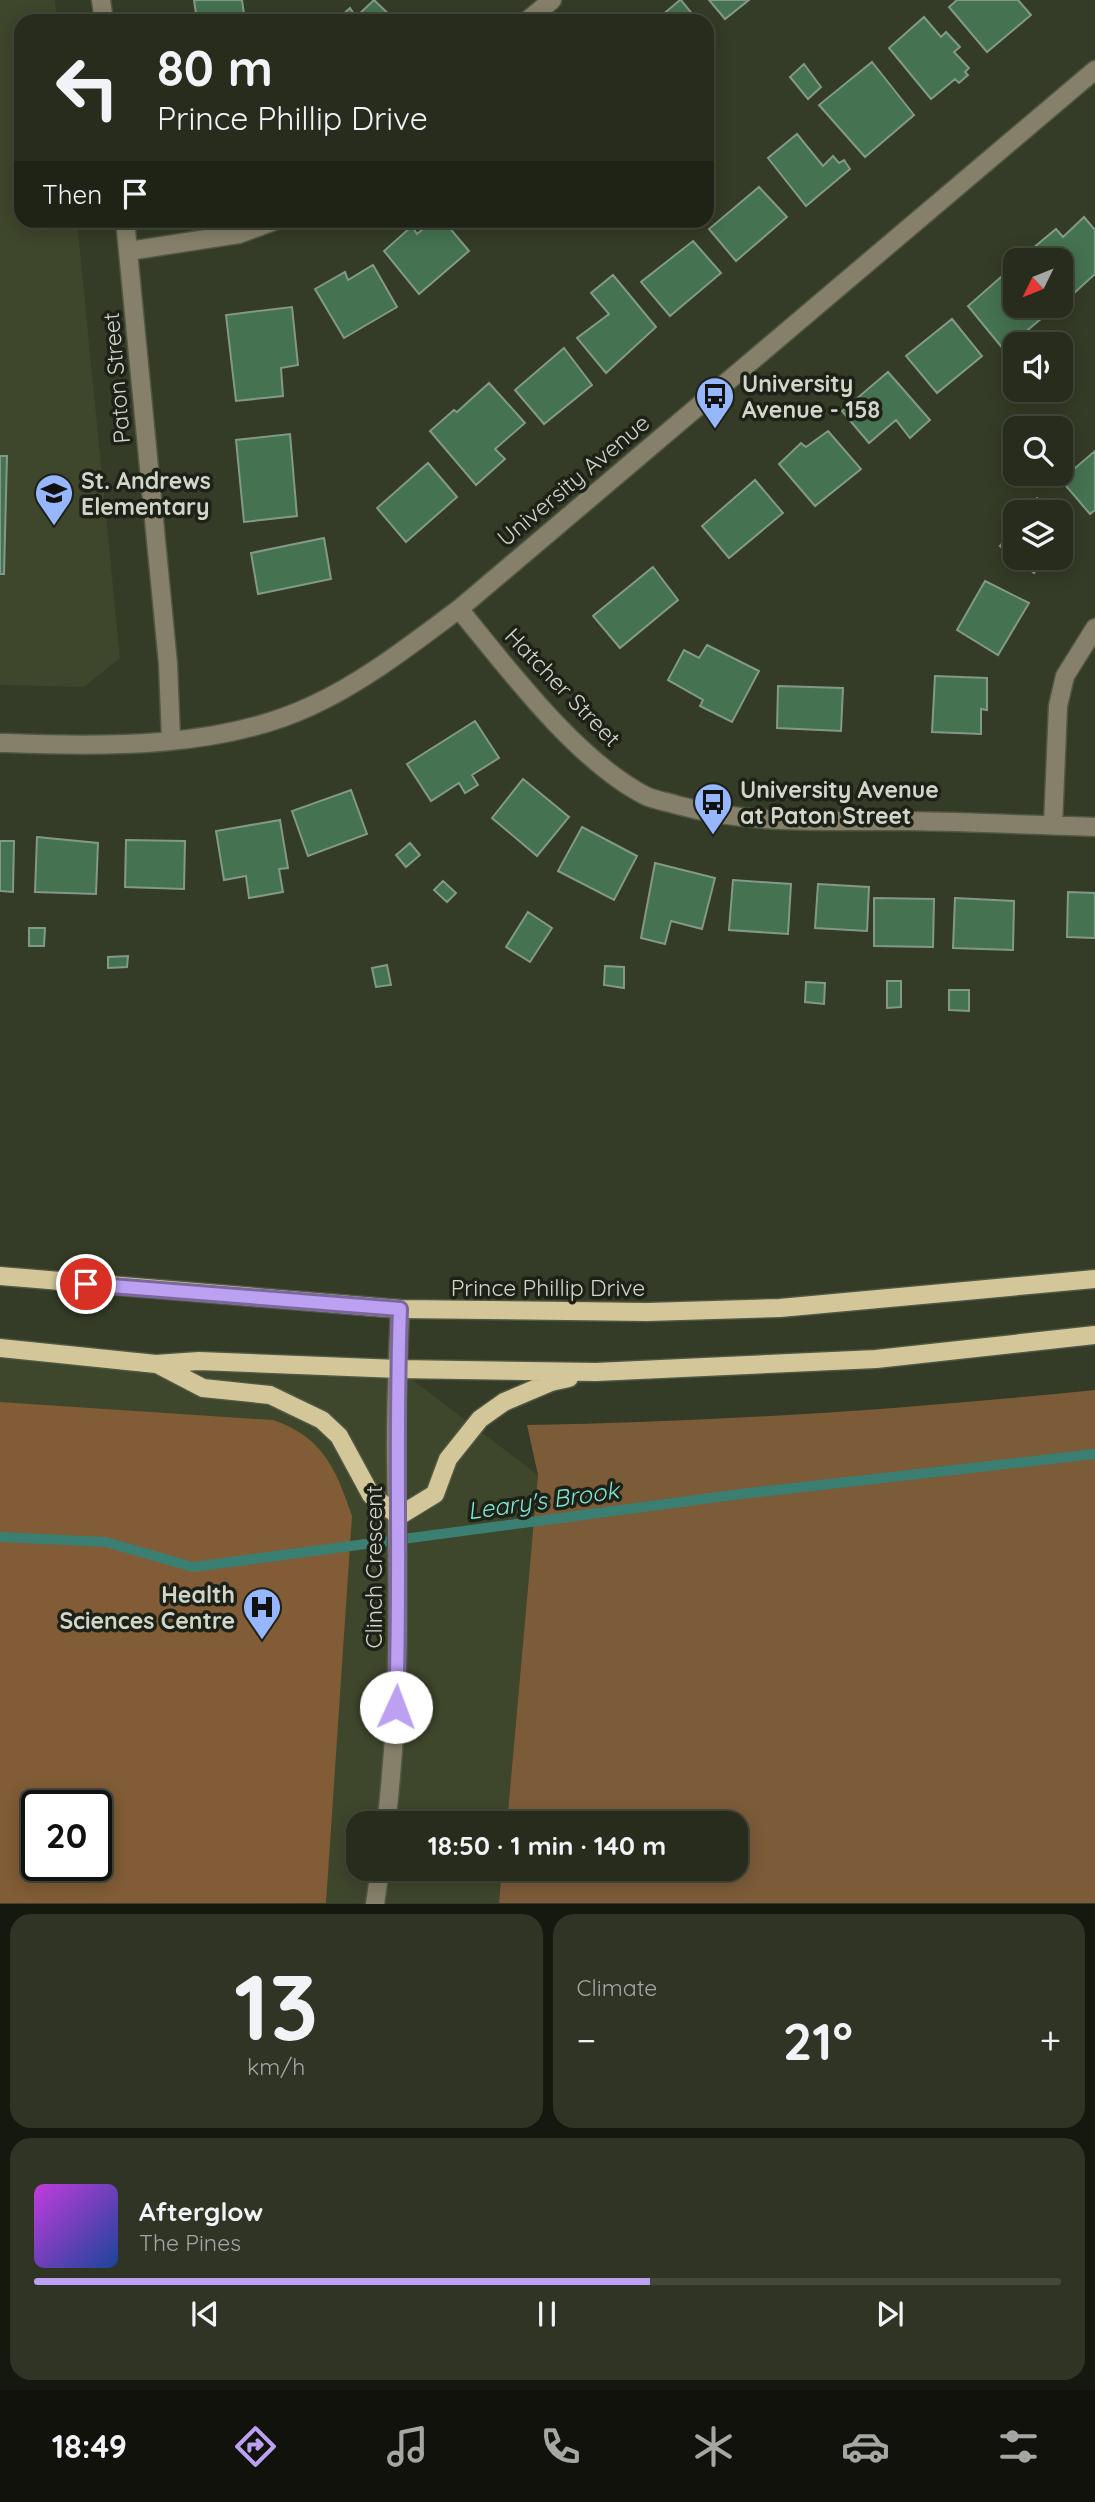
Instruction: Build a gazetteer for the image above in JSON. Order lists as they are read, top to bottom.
{
  "streets": {
    "main road": ["Prince Phillip Drive"],
    "street": [
      "Paton Street",
      "University Avenue",
      "Hatcher Street",
      "Clinch Crescent"
    ]
  },
  "crossings": [
    ["Paton Street", "University Avenue"],
    ["University Avenue", "Hatcher Street"],
    ["Prince Phillip Drive", "Clinch Crescent"]
  ],
  "water": ["Leary's Brook"],
  "places": {
    "bus stop": ["University Avenue - 158", "University Avenue at Paton Street"],
    "school or university": ["St. Andrews Elementary"],
    "hospital": ["Health Sciences Centre"]
  },
  "north": "bottom left",
  "page": {
    "turn": ["80 m", "Prince Phillip Drive"],
    "then": "Then",
    "limit": "20",
    "trip": "18:50 · 1 min · 140 m",
    "tile": [
      ["13", "km/h"],
      "Climate"
    ],
    "heat": ["−", "21°", "+"],
    "song": ["Afterglow", "The Pines"],
    "tabs": "18:49"
  }
}
